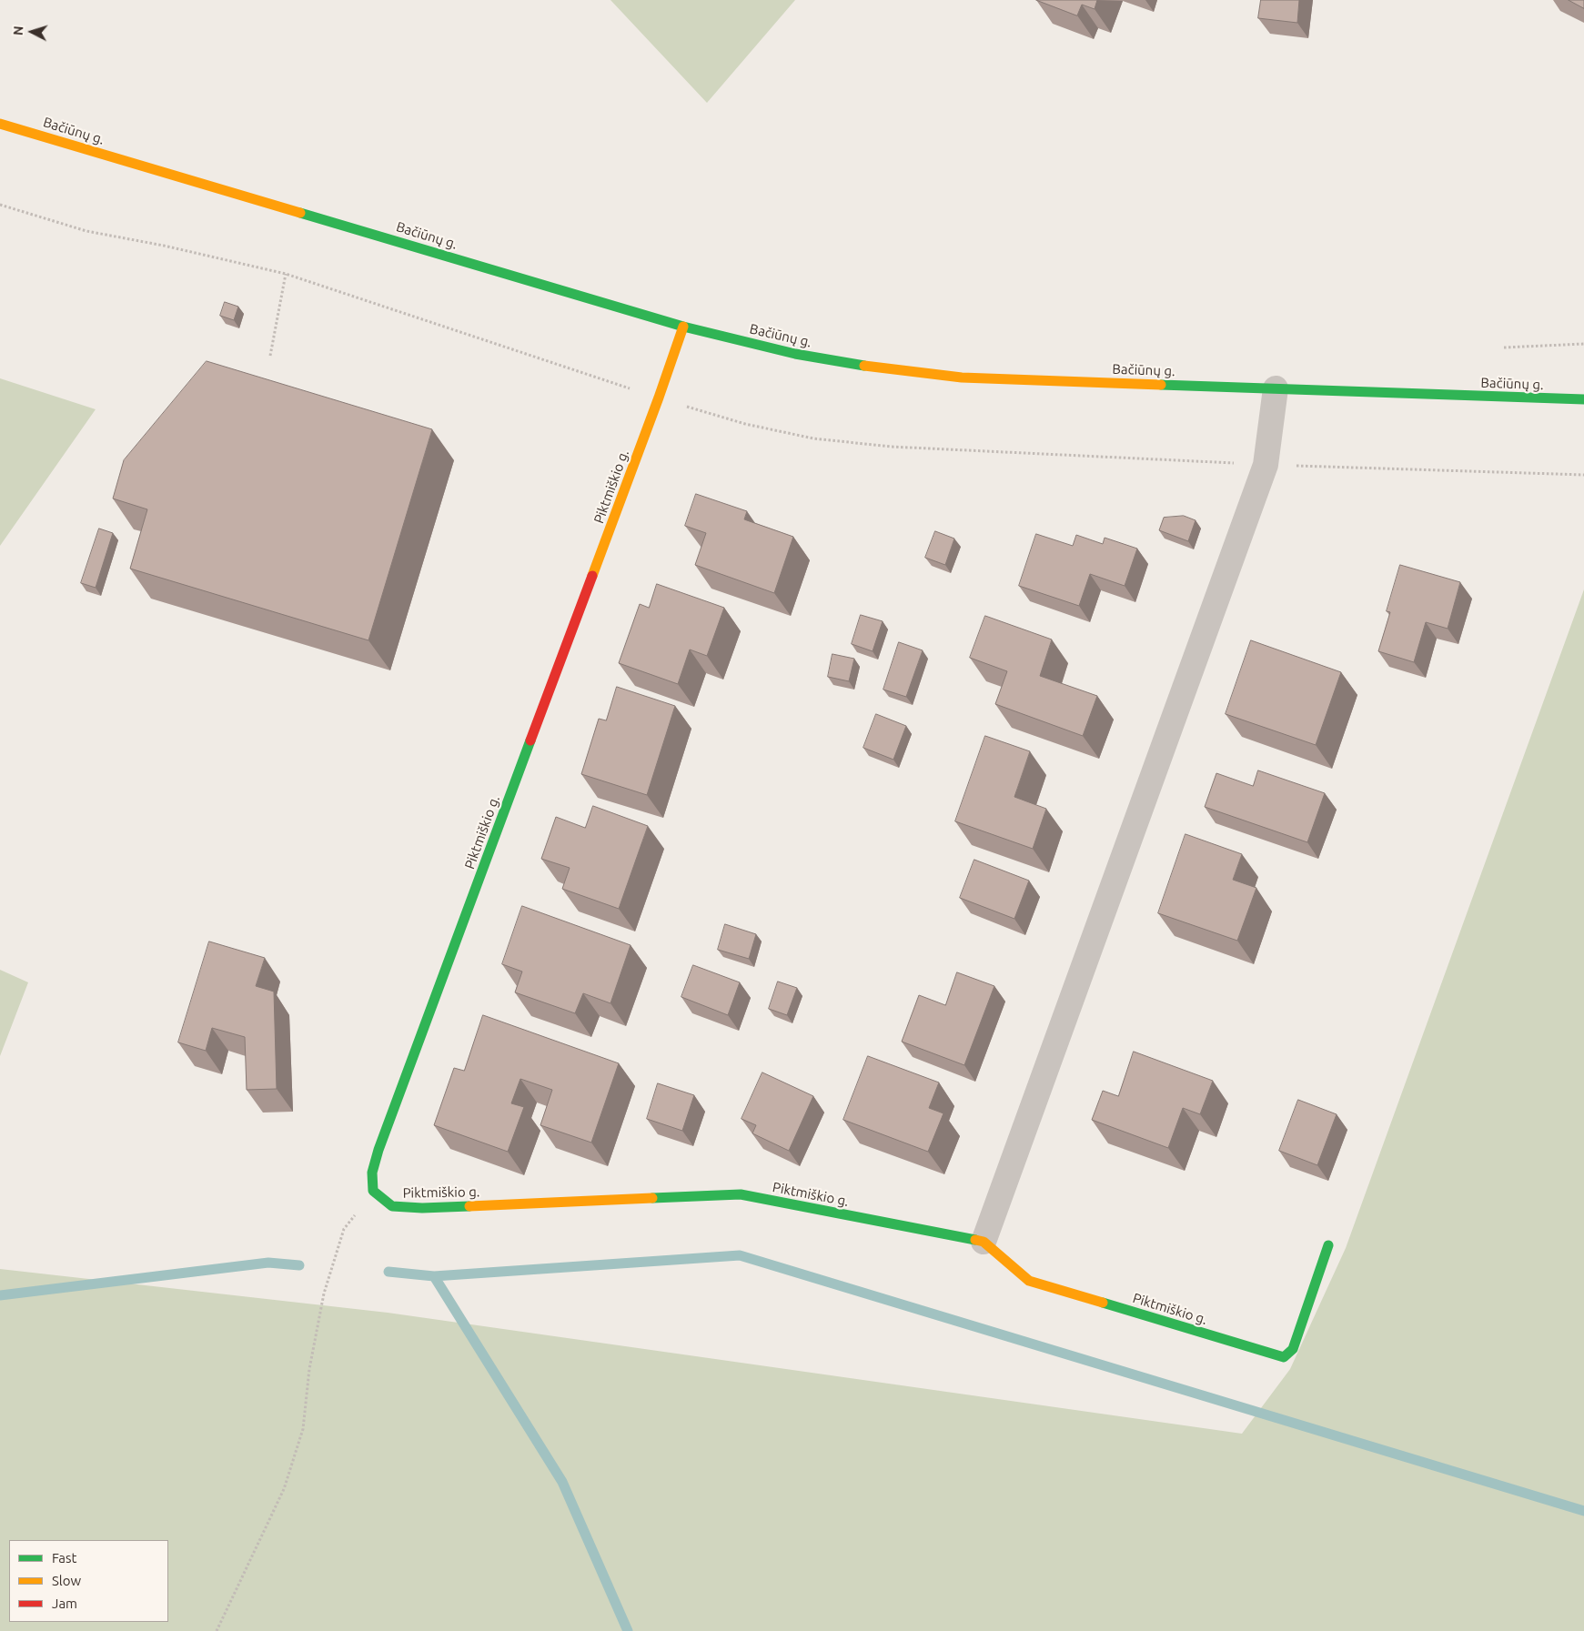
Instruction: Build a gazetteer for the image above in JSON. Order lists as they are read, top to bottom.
{
  "streets": {
    "street": ["Bačiūnų g.", "Piktmiškio g."]
  },
  "crossings": [
    ["Bačiūnų g.", "Piktmiškio g."]
  ],
  "legend": ["Fast", "Slow", "Jam"],
  "north": "left"
}
